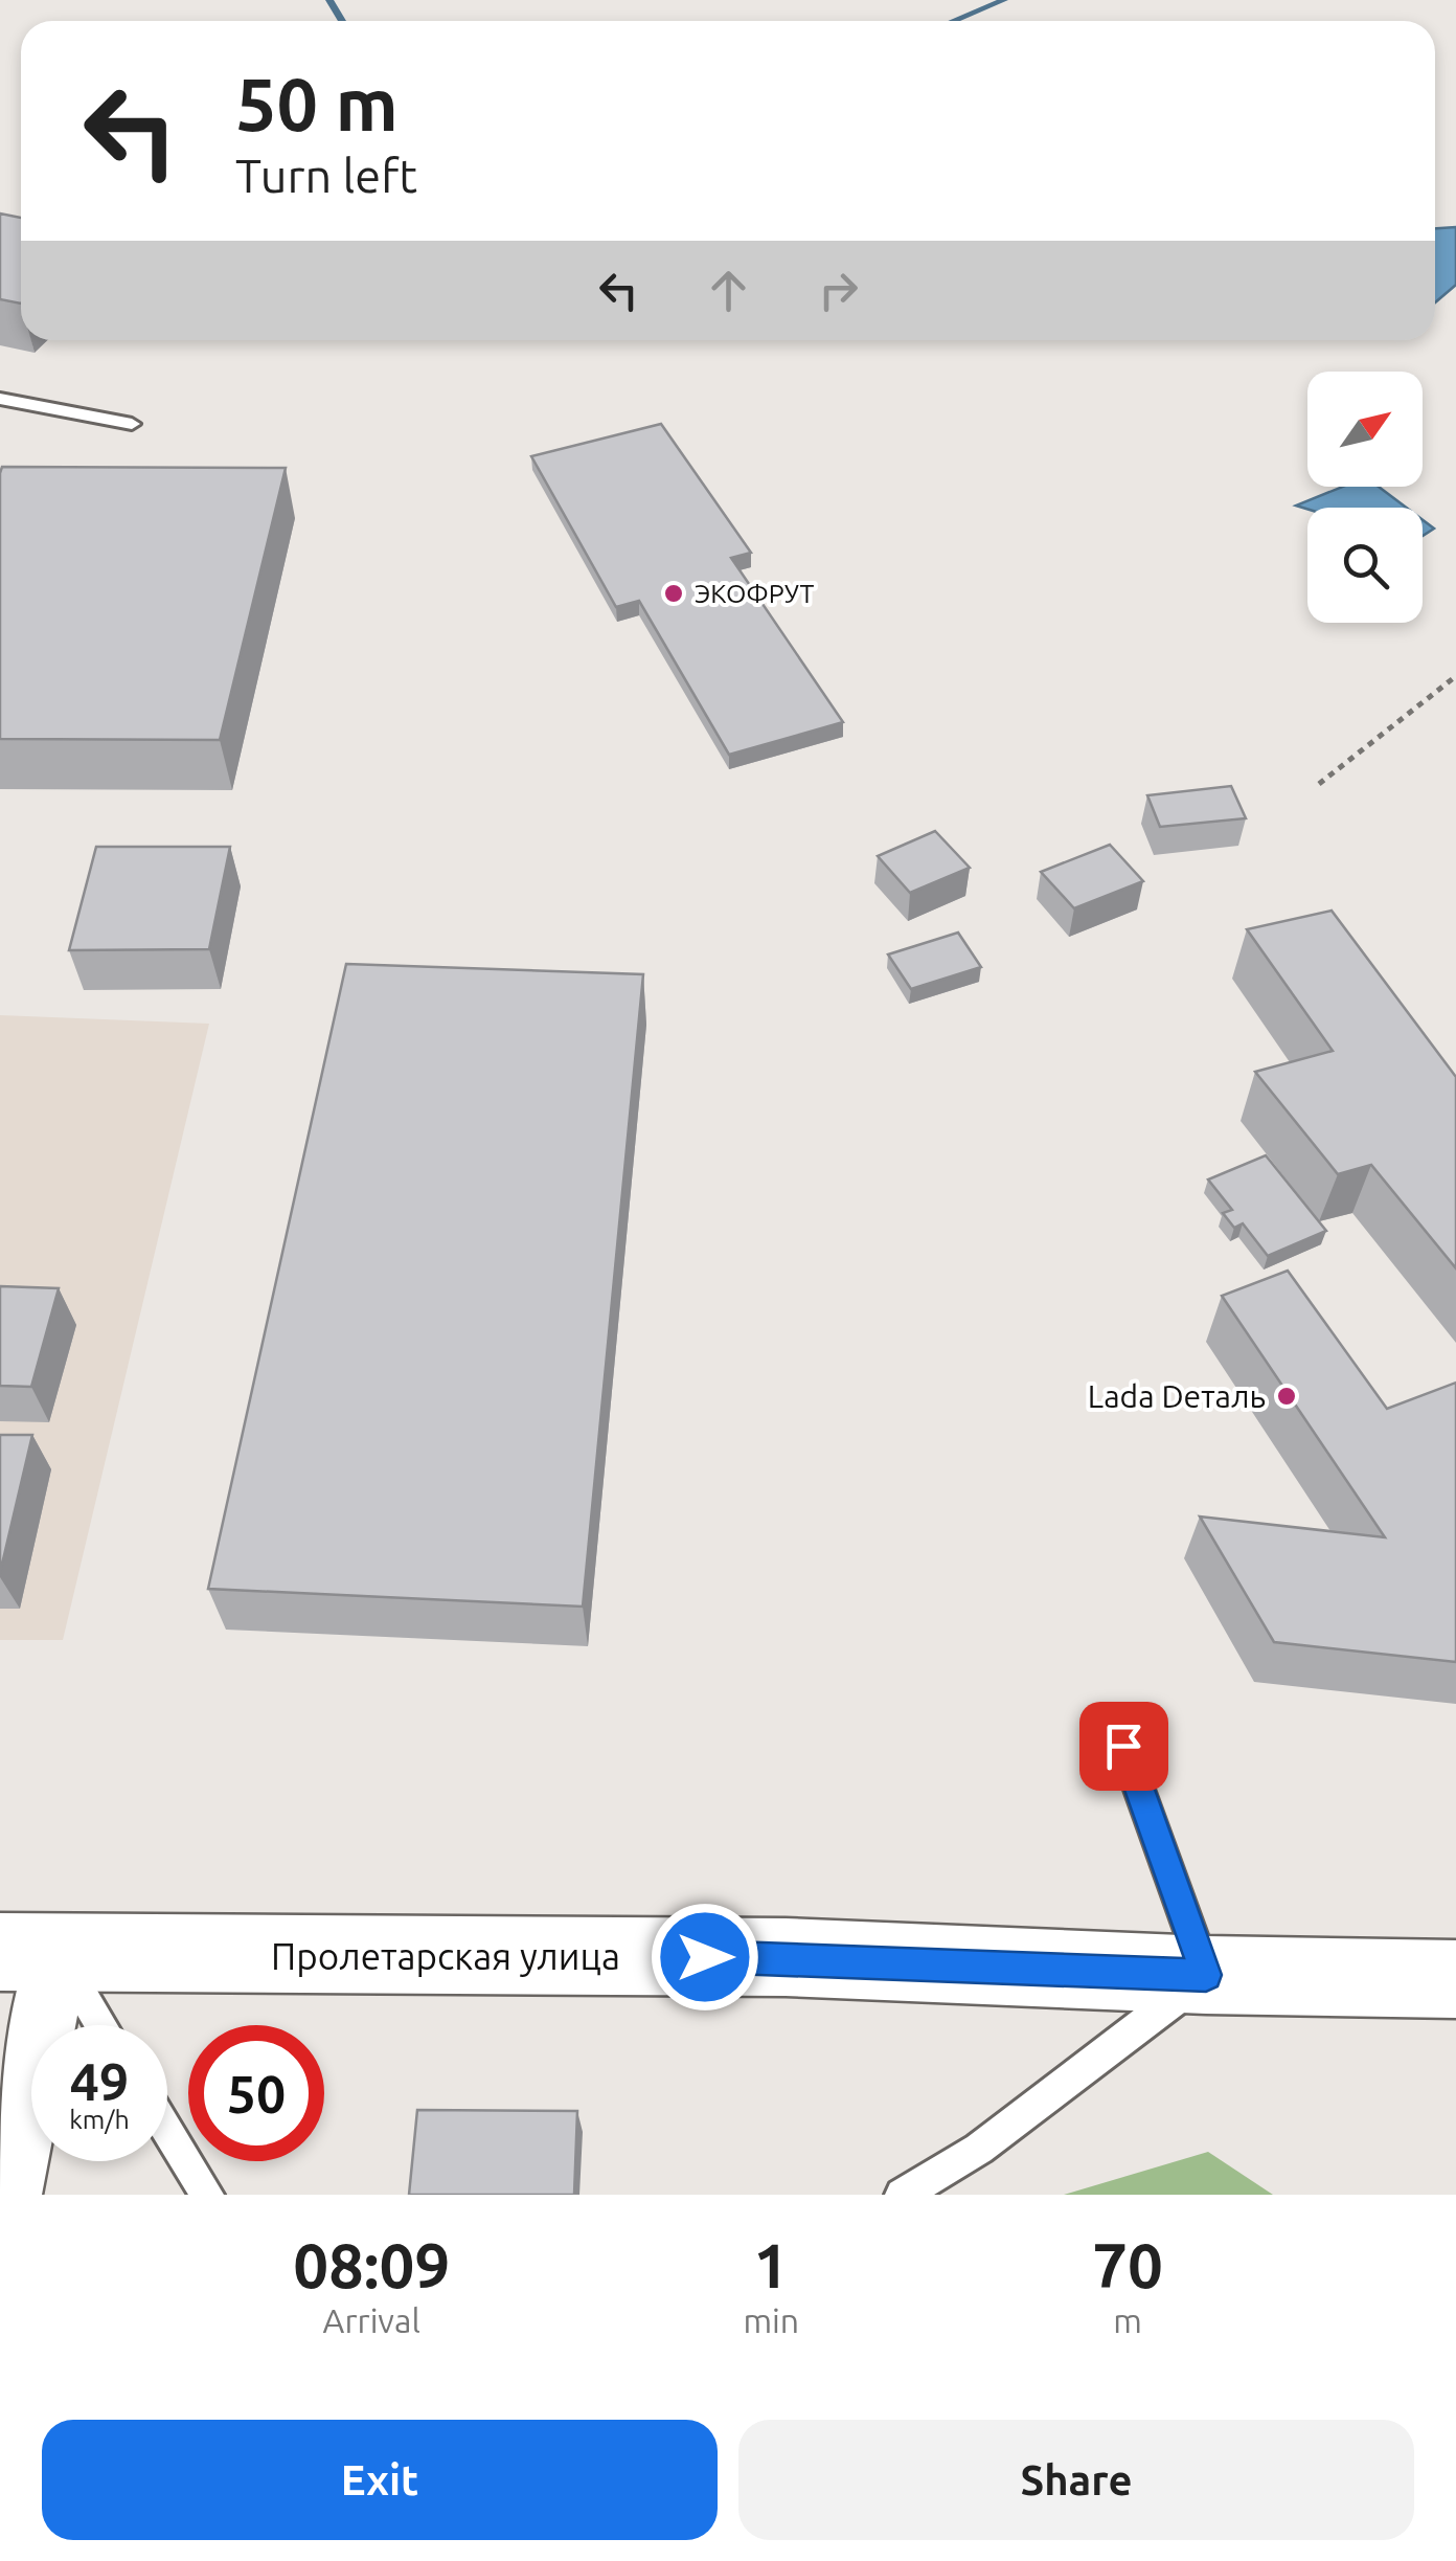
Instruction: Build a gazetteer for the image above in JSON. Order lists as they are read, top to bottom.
{
  "streets": {
    "main road": ["Пролетарская улица"]
  },
  "places": ["ЭКОФРУТ", "Lada Dеталь"],
  "north": "top right",
  "page": {
    "turn": ["50 m", "Turn left"],
    "speed": "49 km/h",
    "limit": "50",
    "eta": [
      "08:09",
      "Arrival",
      "1",
      "min",
      "70",
      "m"
    ],
    "buttons": ["Exit", "Share"]
  }
}
